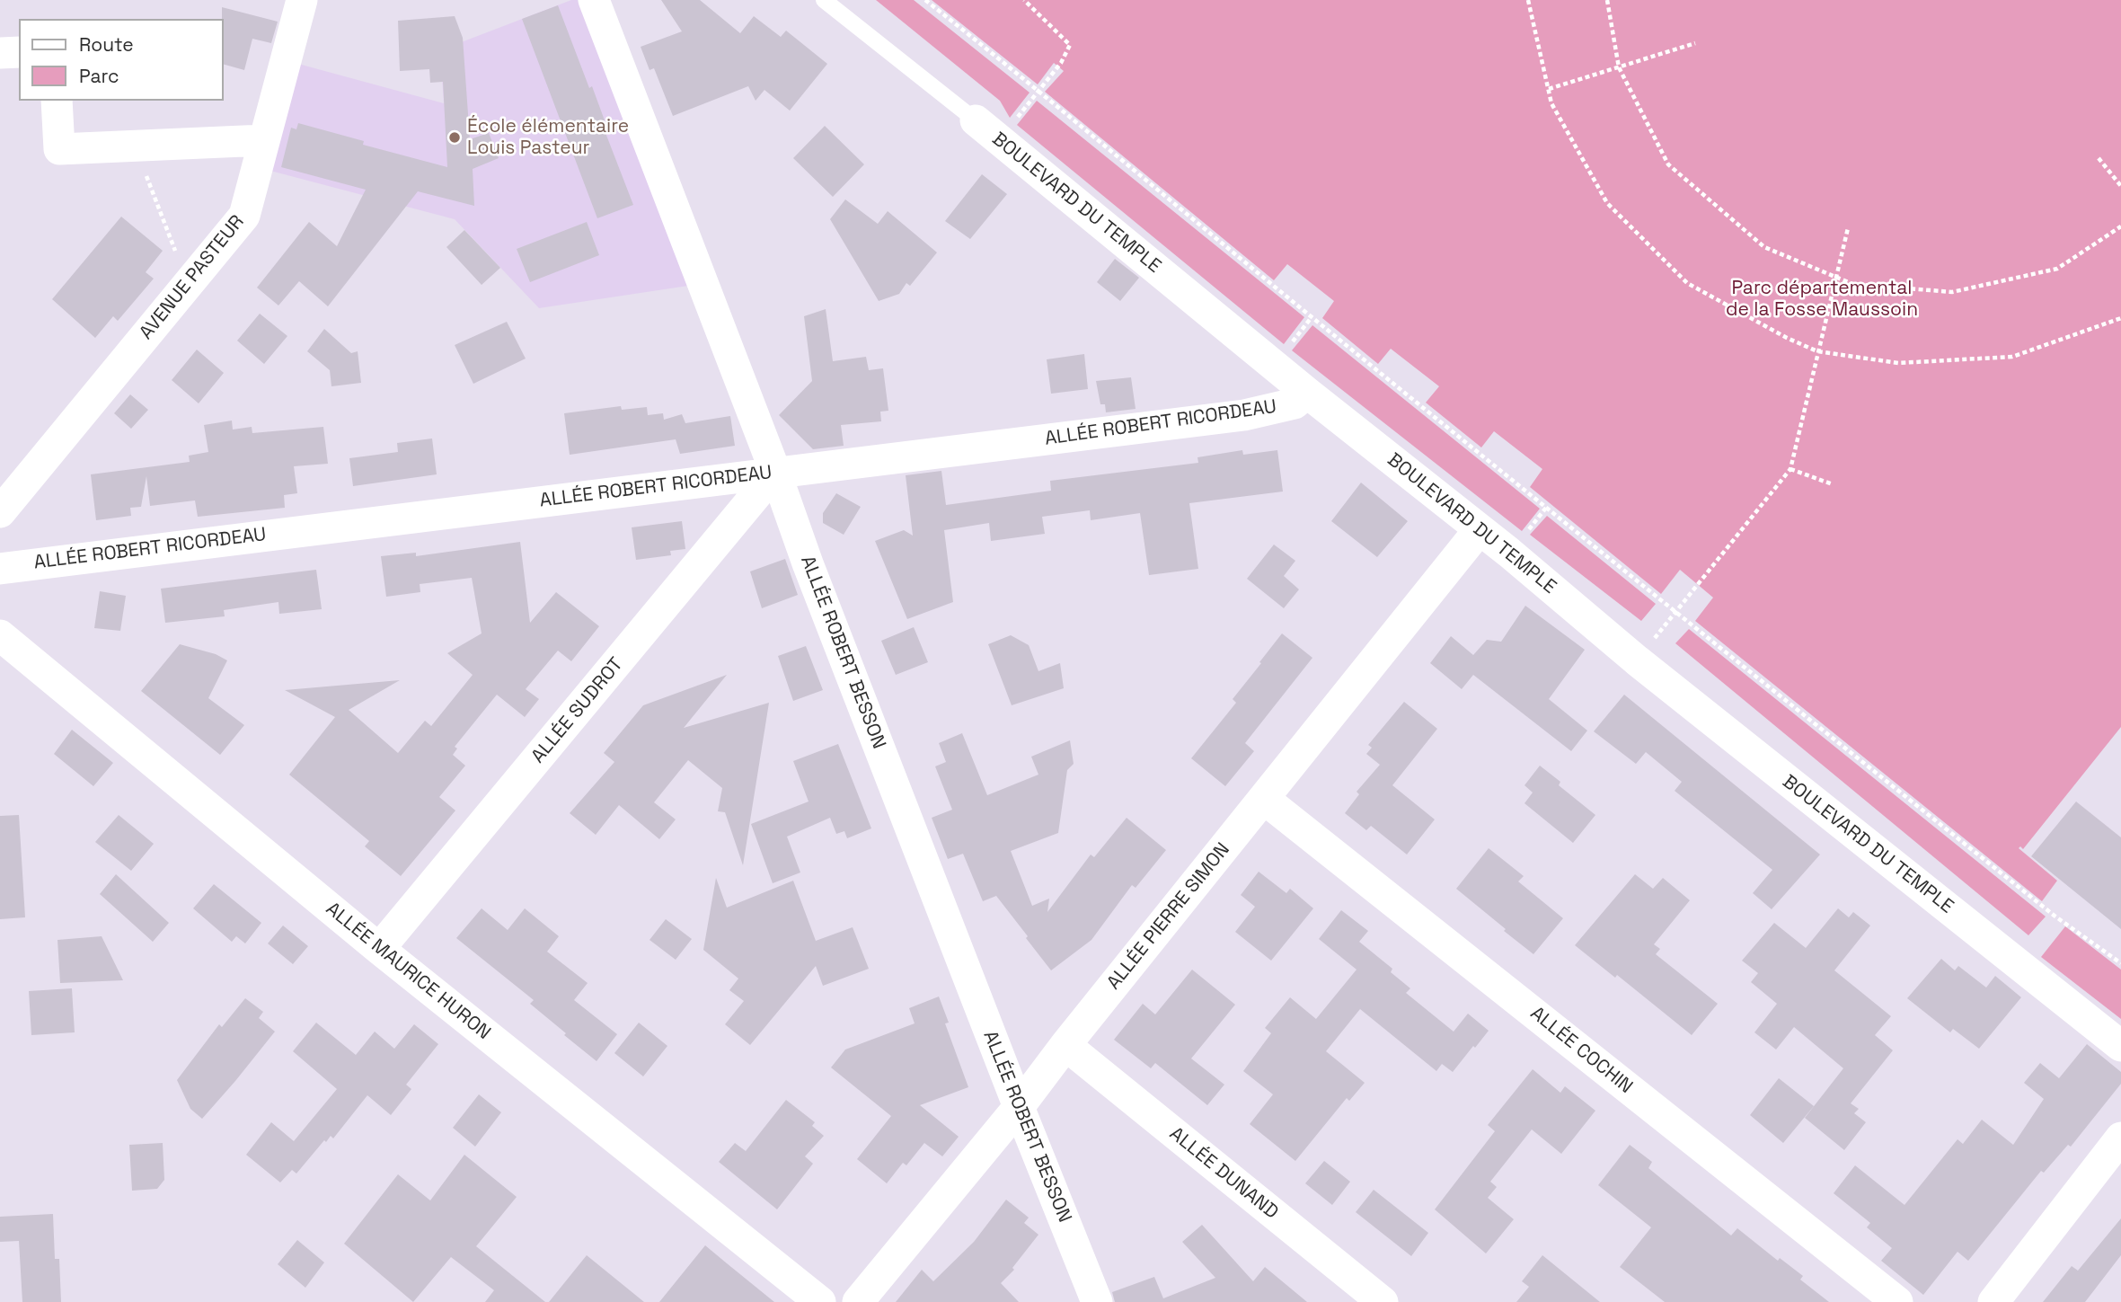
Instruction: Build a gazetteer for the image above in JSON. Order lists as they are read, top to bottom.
{
  "streets": {
    "street": [
      "BOULEVARD DU TEMPLE",
      "AVENUE PASTEUR",
      "ALLÉE ROBERT RICORDEAU",
      "ALLÉE ROBERT BESSON",
      "ALLÉE SUDROT",
      "ALLÉE PIERRE SIMON",
      "ALLÉE MAURICE HURON",
      "ALLÉE COCHIN",
      "ALLÉE DUNAND"
    ]
  },
  "crossings": [
    ["BOULEVARD DU TEMPLE", "ALLÉE ROBERT RICORDEAU"],
    ["BOULEVARD DU TEMPLE", "ALLÉE PIERRE SIMON"],
    ["ALLÉE ROBERT RICORDEAU", "ALLÉE ROBERT BESSON"],
    ["ALLÉE ROBERT RICORDEAU", "ALLÉE SUDROT"],
    ["ALLÉE ROBERT BESSON", "ALLÉE SUDROT"],
    ["ALLÉE ROBERT BESSON", "ALLÉE PIERRE SIMON"],
    ["ALLÉE SUDROT", "ALLÉE MAURICE HURON"],
    ["ALLÉE PIERRE SIMON", "ALLÉE COCHIN"],
    ["ALLÉE PIERRE SIMON", "ALLÉE DUNAND"]
  ],
  "parks": ["Parc départemental de la Fosse Maussoin"],
  "places": ["École élémentaire Louis Pasteur"],
  "legend": ["Route", "Parc"]
}
